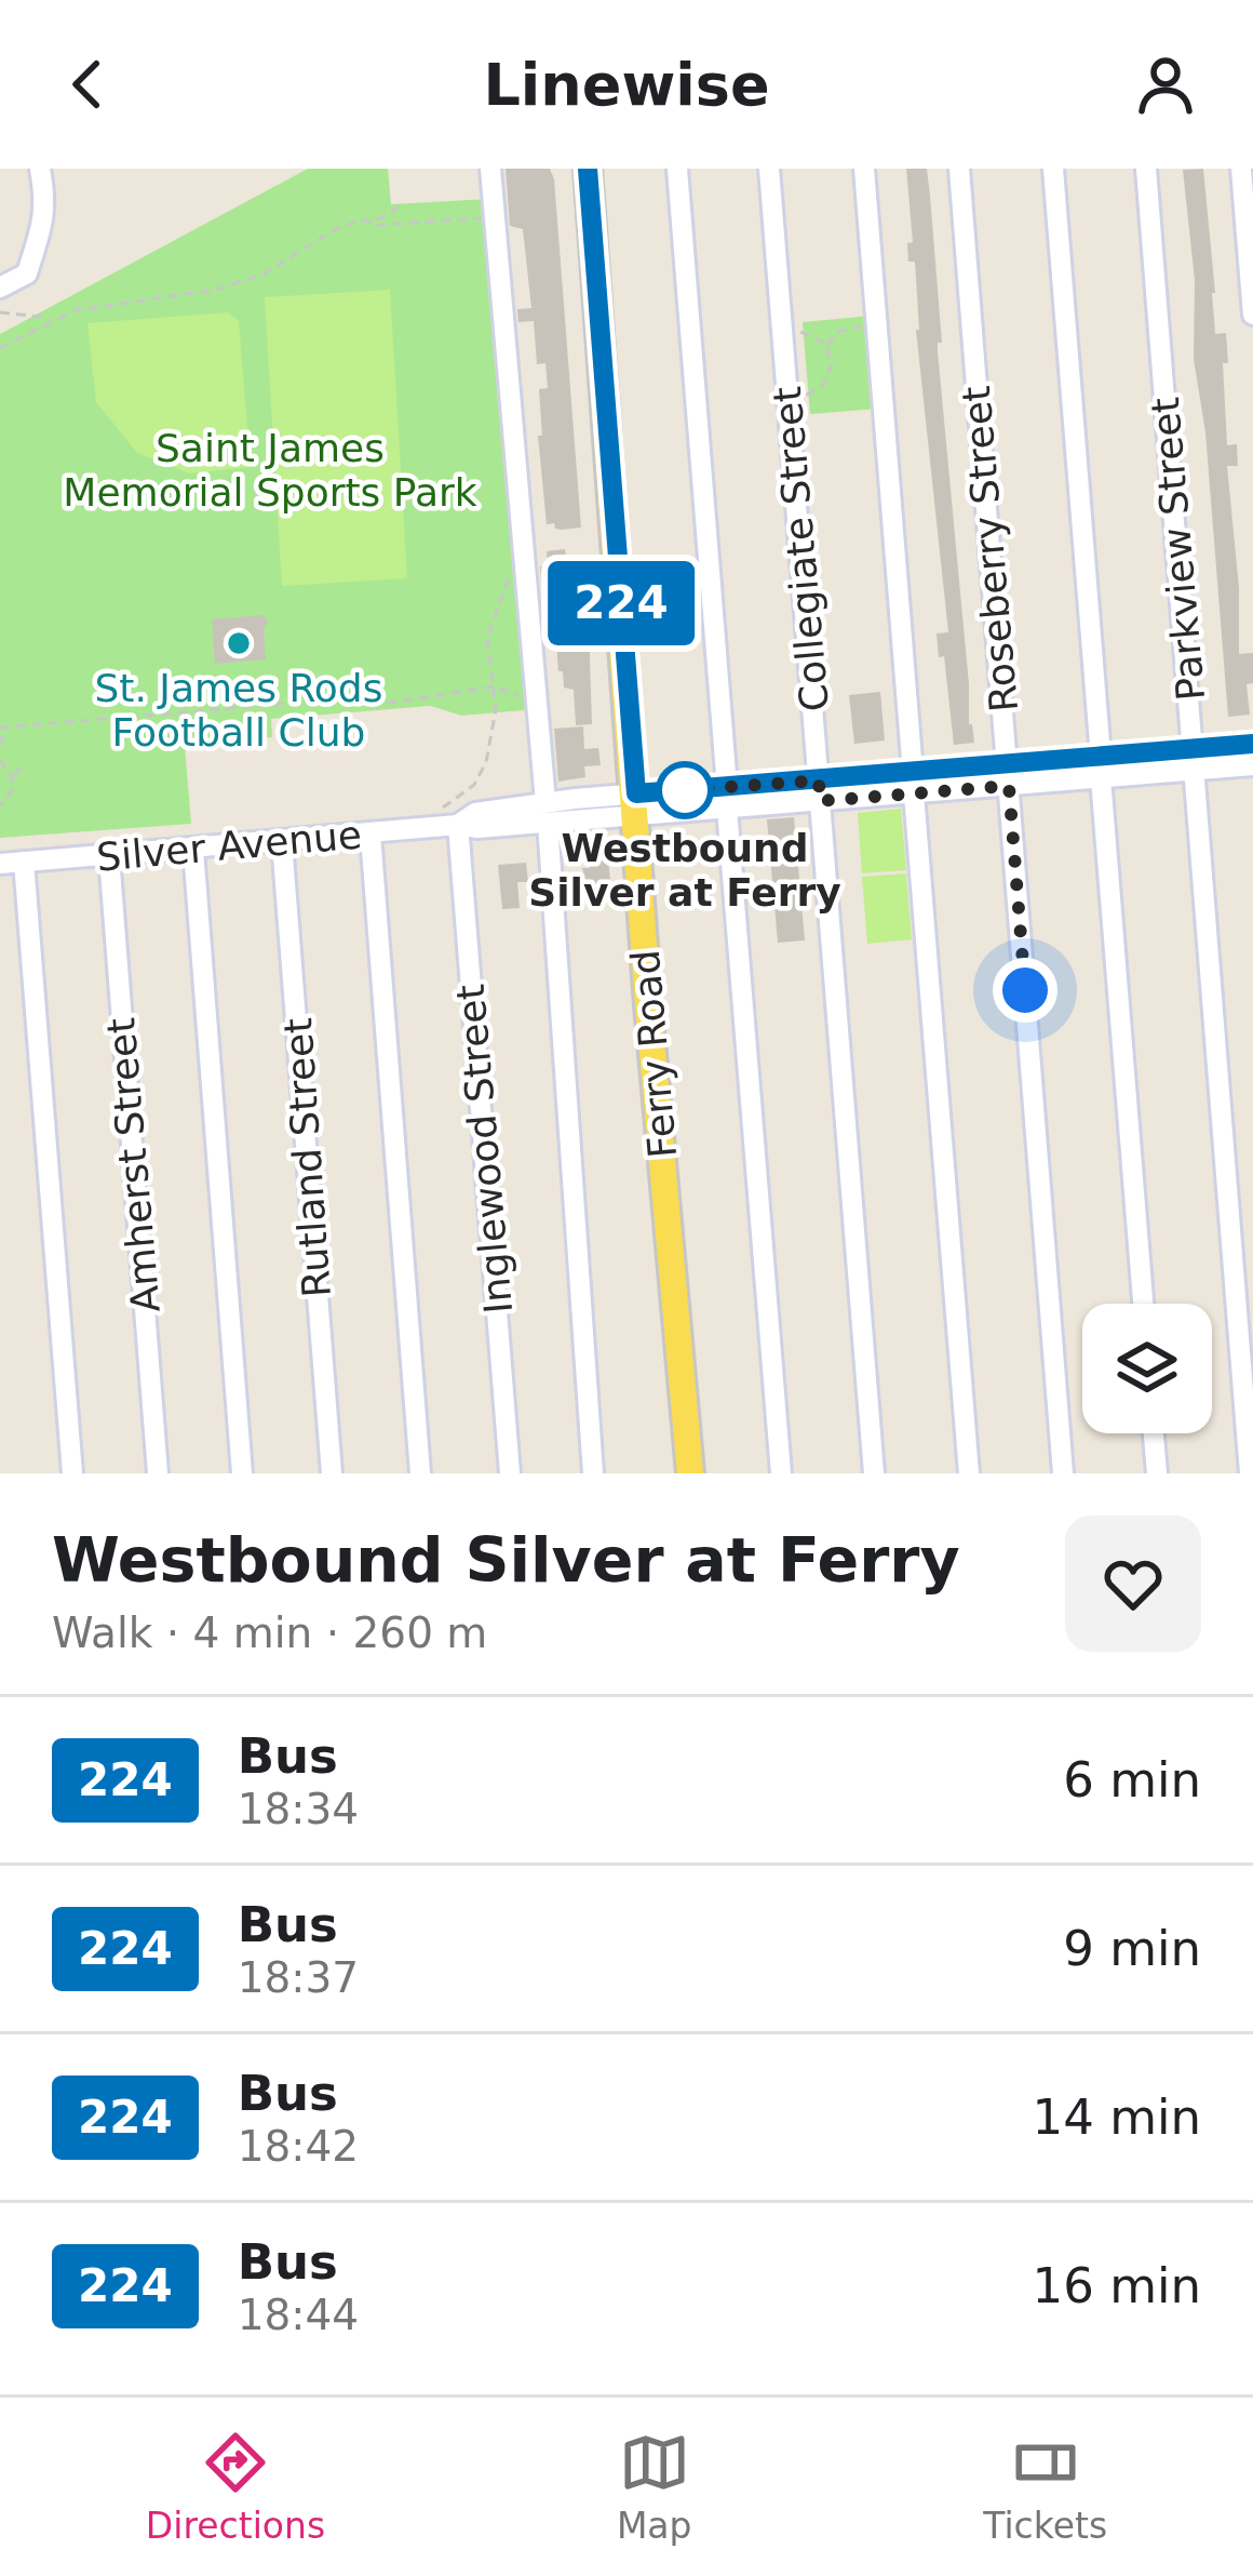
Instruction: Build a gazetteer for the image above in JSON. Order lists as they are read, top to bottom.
{
  "streets": {
    "main road": ["Ferry Road"],
    "street": [
      "Collegiate Street",
      "Roseberry Street",
      "Parkview Street",
      "Silver Avenue",
      "Inglewood Street",
      "Rutland Street",
      "Amherst Street"
    ]
  },
  "crossings": [
    ["Collegiate Street", "Silver Avenue"],
    ["Roseberry Street", "Silver Avenue"],
    ["Parkview Street", "Silver Avenue"],
    ["Silver Avenue", "Ferry Road"],
    ["Silver Avenue", "Inglewood Street"],
    ["Silver Avenue", "Rutland Street"],
    ["Silver Avenue", "Amherst Street"]
  ],
  "parks": ["Saint James Memorial Sports Park"],
  "places": ["St. James Rods Football Club", "Westbound Silver at Ferry"],
  "lines": ["bus line 224"],
  "page": {
    "header": "Linewise",
    "on_map": "224",
    "heading": ["Westbound Silver at Ferry", "Walk · 4 min · 260 m"],
    "list": [
      {
        "mark": "224",
        "name": "Bus",
        "note": "18:34",
        "value": "6 min"
      },
      {
        "mark": "224",
        "name": "Bus",
        "note": "18:37",
        "value": "9 min"
      },
      {
        "mark": "224",
        "name": "Bus",
        "note": "18:42",
        "value": "14 min"
      },
      {
        "mark": "224",
        "name": "Bus",
        "note": "18:44",
        "value": "16 min"
      }
    ],
    "tabs": ["Directions", "Map", "Tickets"]
  }
}
